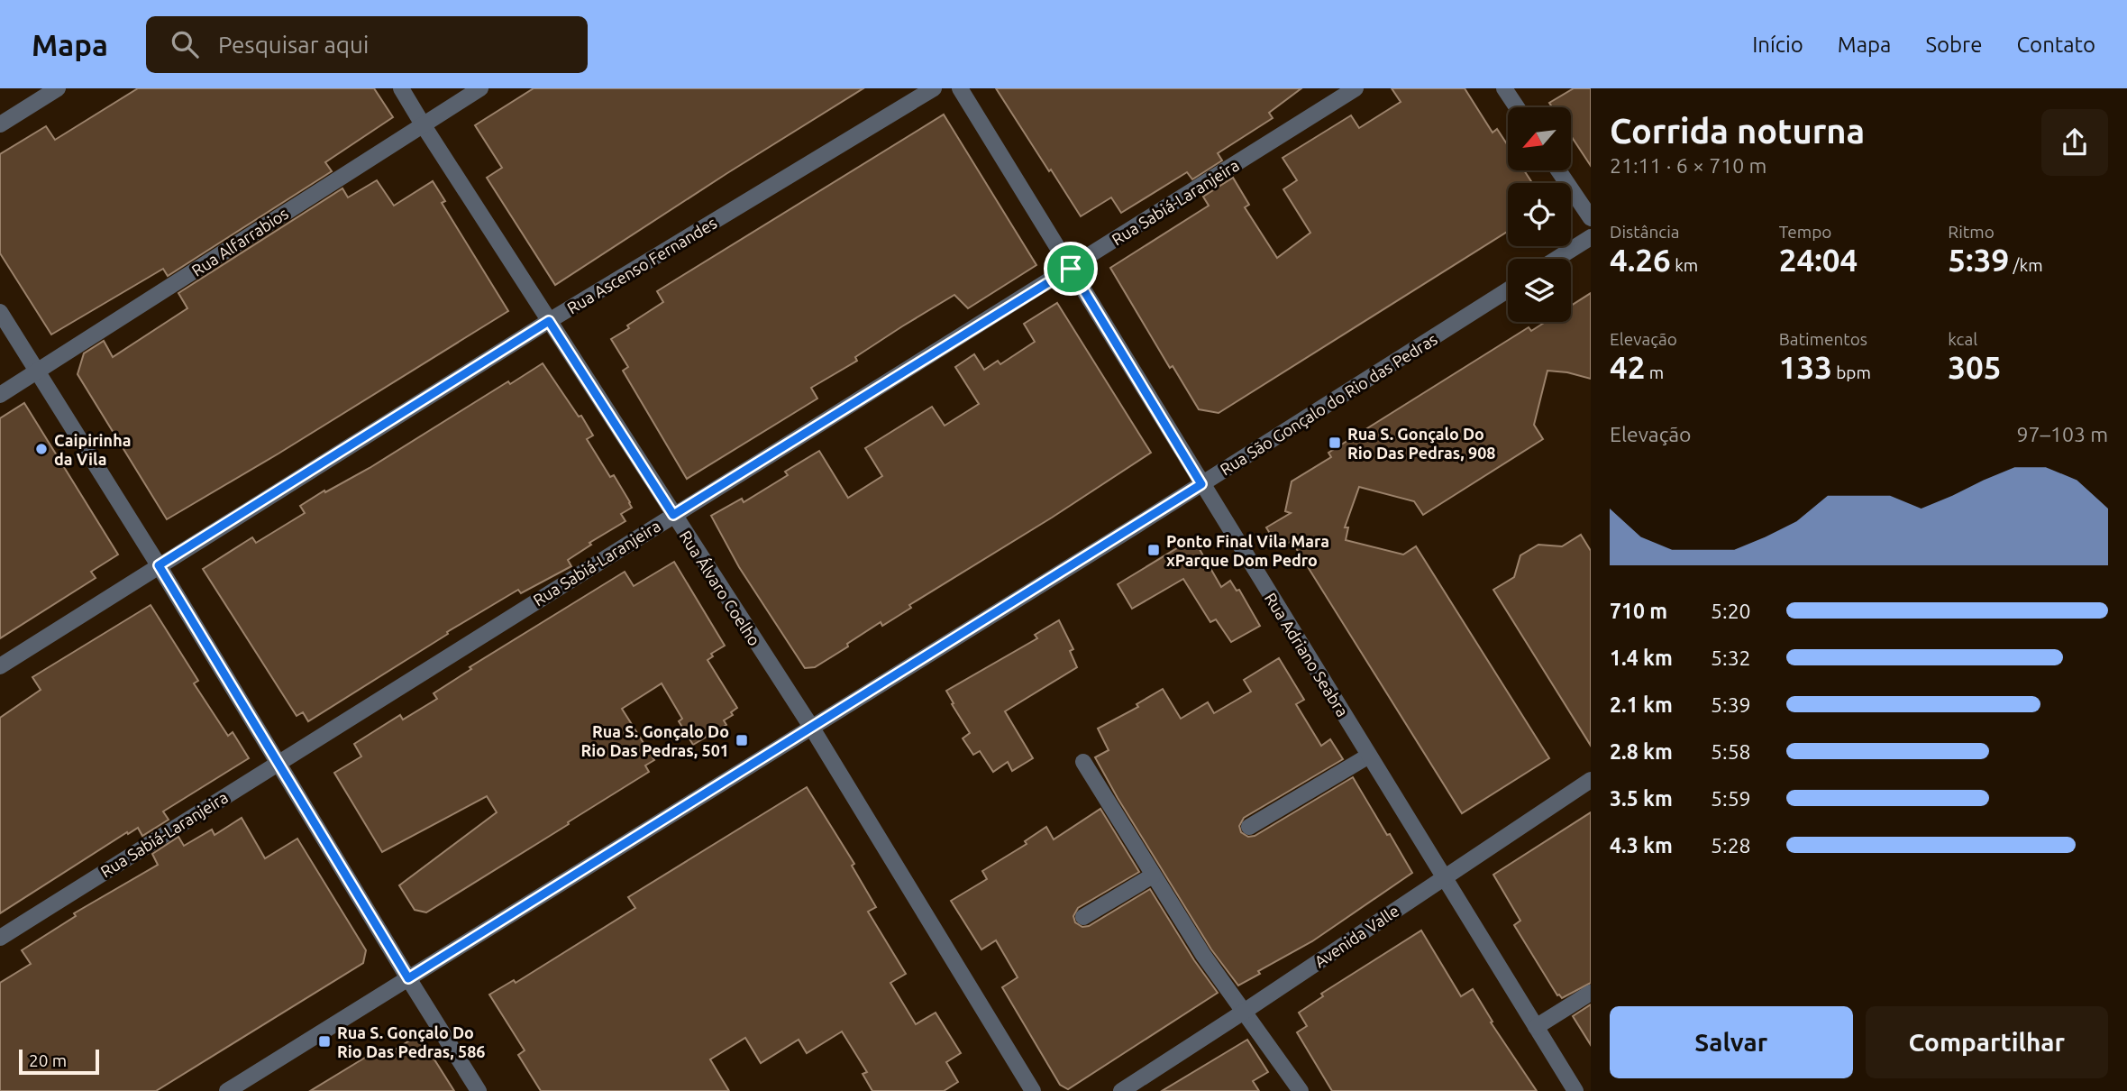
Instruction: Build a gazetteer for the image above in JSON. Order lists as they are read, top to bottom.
{
  "streets": {
    "street": [
      "Rua Sabiá-Laranjeira",
      "Rua Alfarrabios",
      "Rua Ascenso Fernandes",
      "Rua São Gonçalo do Rio das Pedras",
      "Rua Álvaro Coelho",
      "Rua Adriano Seabra",
      "Avenida Valle"
    ]
  },
  "crossings": [
    ["Rua Sabiá-Laranjeira", "Rua Álvaro Coelho"],
    ["Rua Sabiá-Laranjeira", "Rua Adriano Seabra"],
    ["Rua Alfarrabios", "Rua Álvaro Coelho"],
    ["Rua Ascenso Fernandes", "Rua Álvaro Coelho"],
    ["Rua São Gonçalo do Rio das Pedras", "Rua Álvaro Coelho"],
    ["Rua São Gonçalo do Rio das Pedras", "Rua Adriano Seabra"],
    ["Rua Adriano Seabra", "Avenida Valle"]
  ],
  "places": {
    "transit": [
      "Rua S. Gonçalo Do Rio Das Pedras, 908",
      "Ponto Final Vila Mara xParque Dom Pedro",
      "Rua S. Gonçalo Do Rio Das Pedras, 501",
      "Rua S. Gonçalo Do Rio Das Pedras, 586"
    ],
    "other": ["Caipirinha da Vila"]
  },
  "scale_bar": "20 m",
  "north": "bottom left",
  "page": {
    "header": "Mapa",
    "search": "Pesquisar aqui",
    "nav": [
      "Início",
      "Mapa",
      "Sobre",
      "Contato"
    ],
    "heading": ["Corrida noturna", "21:11 · 6 × 710 m"],
    "stats": [
      ["Distância", "4.26 km"],
      ["Tempo", "24:04"],
      ["Ritmo", "5:39 /km"],
      ["Elevação", "42 m"],
      ["Batimentos", "133 bpm"],
      ["kcal", "305"]
    ],
    "chart": ["Elevação", "97–103 m"],
    "list": [
      {
        "name": "710 m",
        "note": "5:20"
      },
      {
        "name": "1.4 km",
        "note": "5:32"
      },
      {
        "name": "2.1 km",
        "note": "5:39"
      },
      {
        "name": "2.8 km",
        "note": "5:58"
      },
      {
        "name": "3.5 km",
        "note": "5:59"
      },
      {
        "name": "4.3 km",
        "note": "5:28"
      }
    ],
    "buttons": ["Salvar", "Compartilhar"],
    "scale": "20 m"
  }
}
